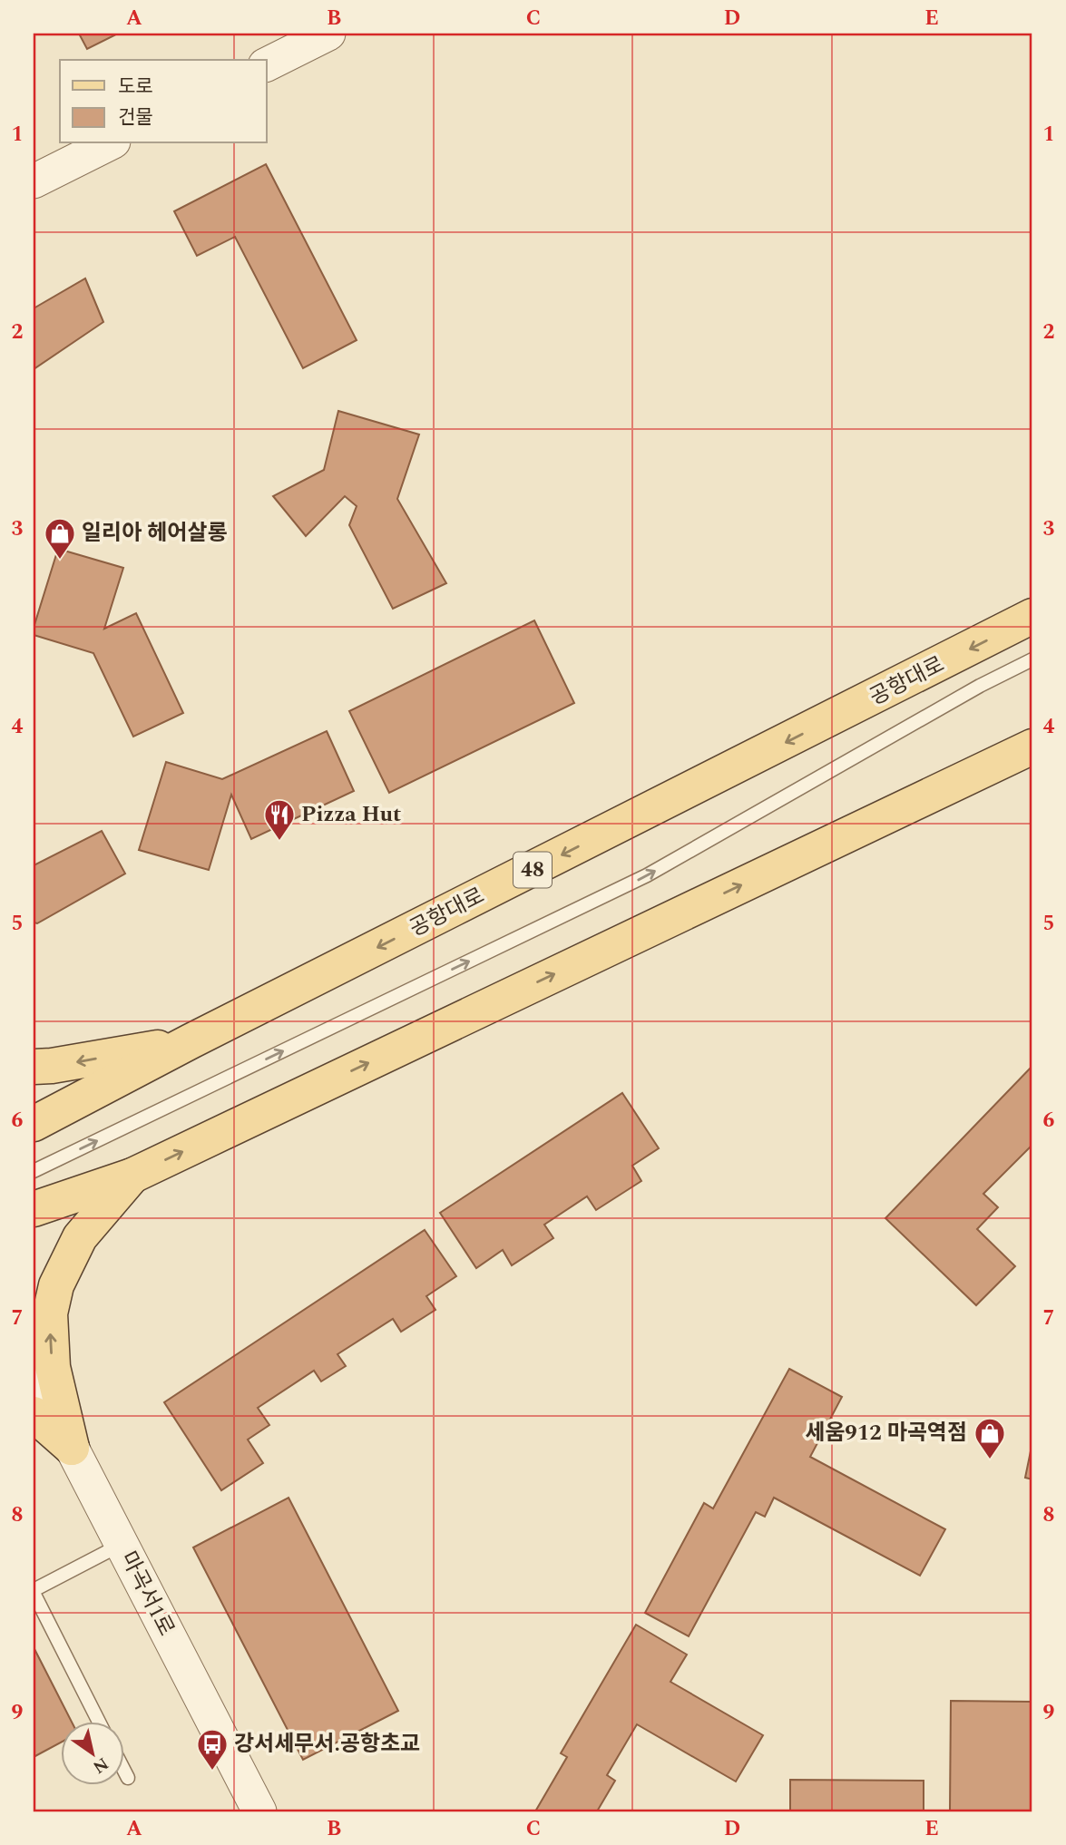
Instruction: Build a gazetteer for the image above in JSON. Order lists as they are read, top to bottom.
{
  "streets": {
    "main road": ["공항대로", "48"],
    "street": ["마곡서1로"]
  },
  "places": {
    "shop": ["일리아 헤어살롱", "세움912 마곡역점"],
    "restaurant": ["Pizza Hut"],
    "bus stop": ["강서세무서.공항초교"]
  },
  "legend": ["도로", "건물"],
  "north": "bottom right",
  "grid": {
    "columns": [
      "A",
      "B",
      "C",
      "D",
      "E"
    ],
    "rows": [
      "1",
      "2",
      "3",
      "4",
      "5",
      "6",
      "7",
      "8",
      "9"
    ]
  }
}
